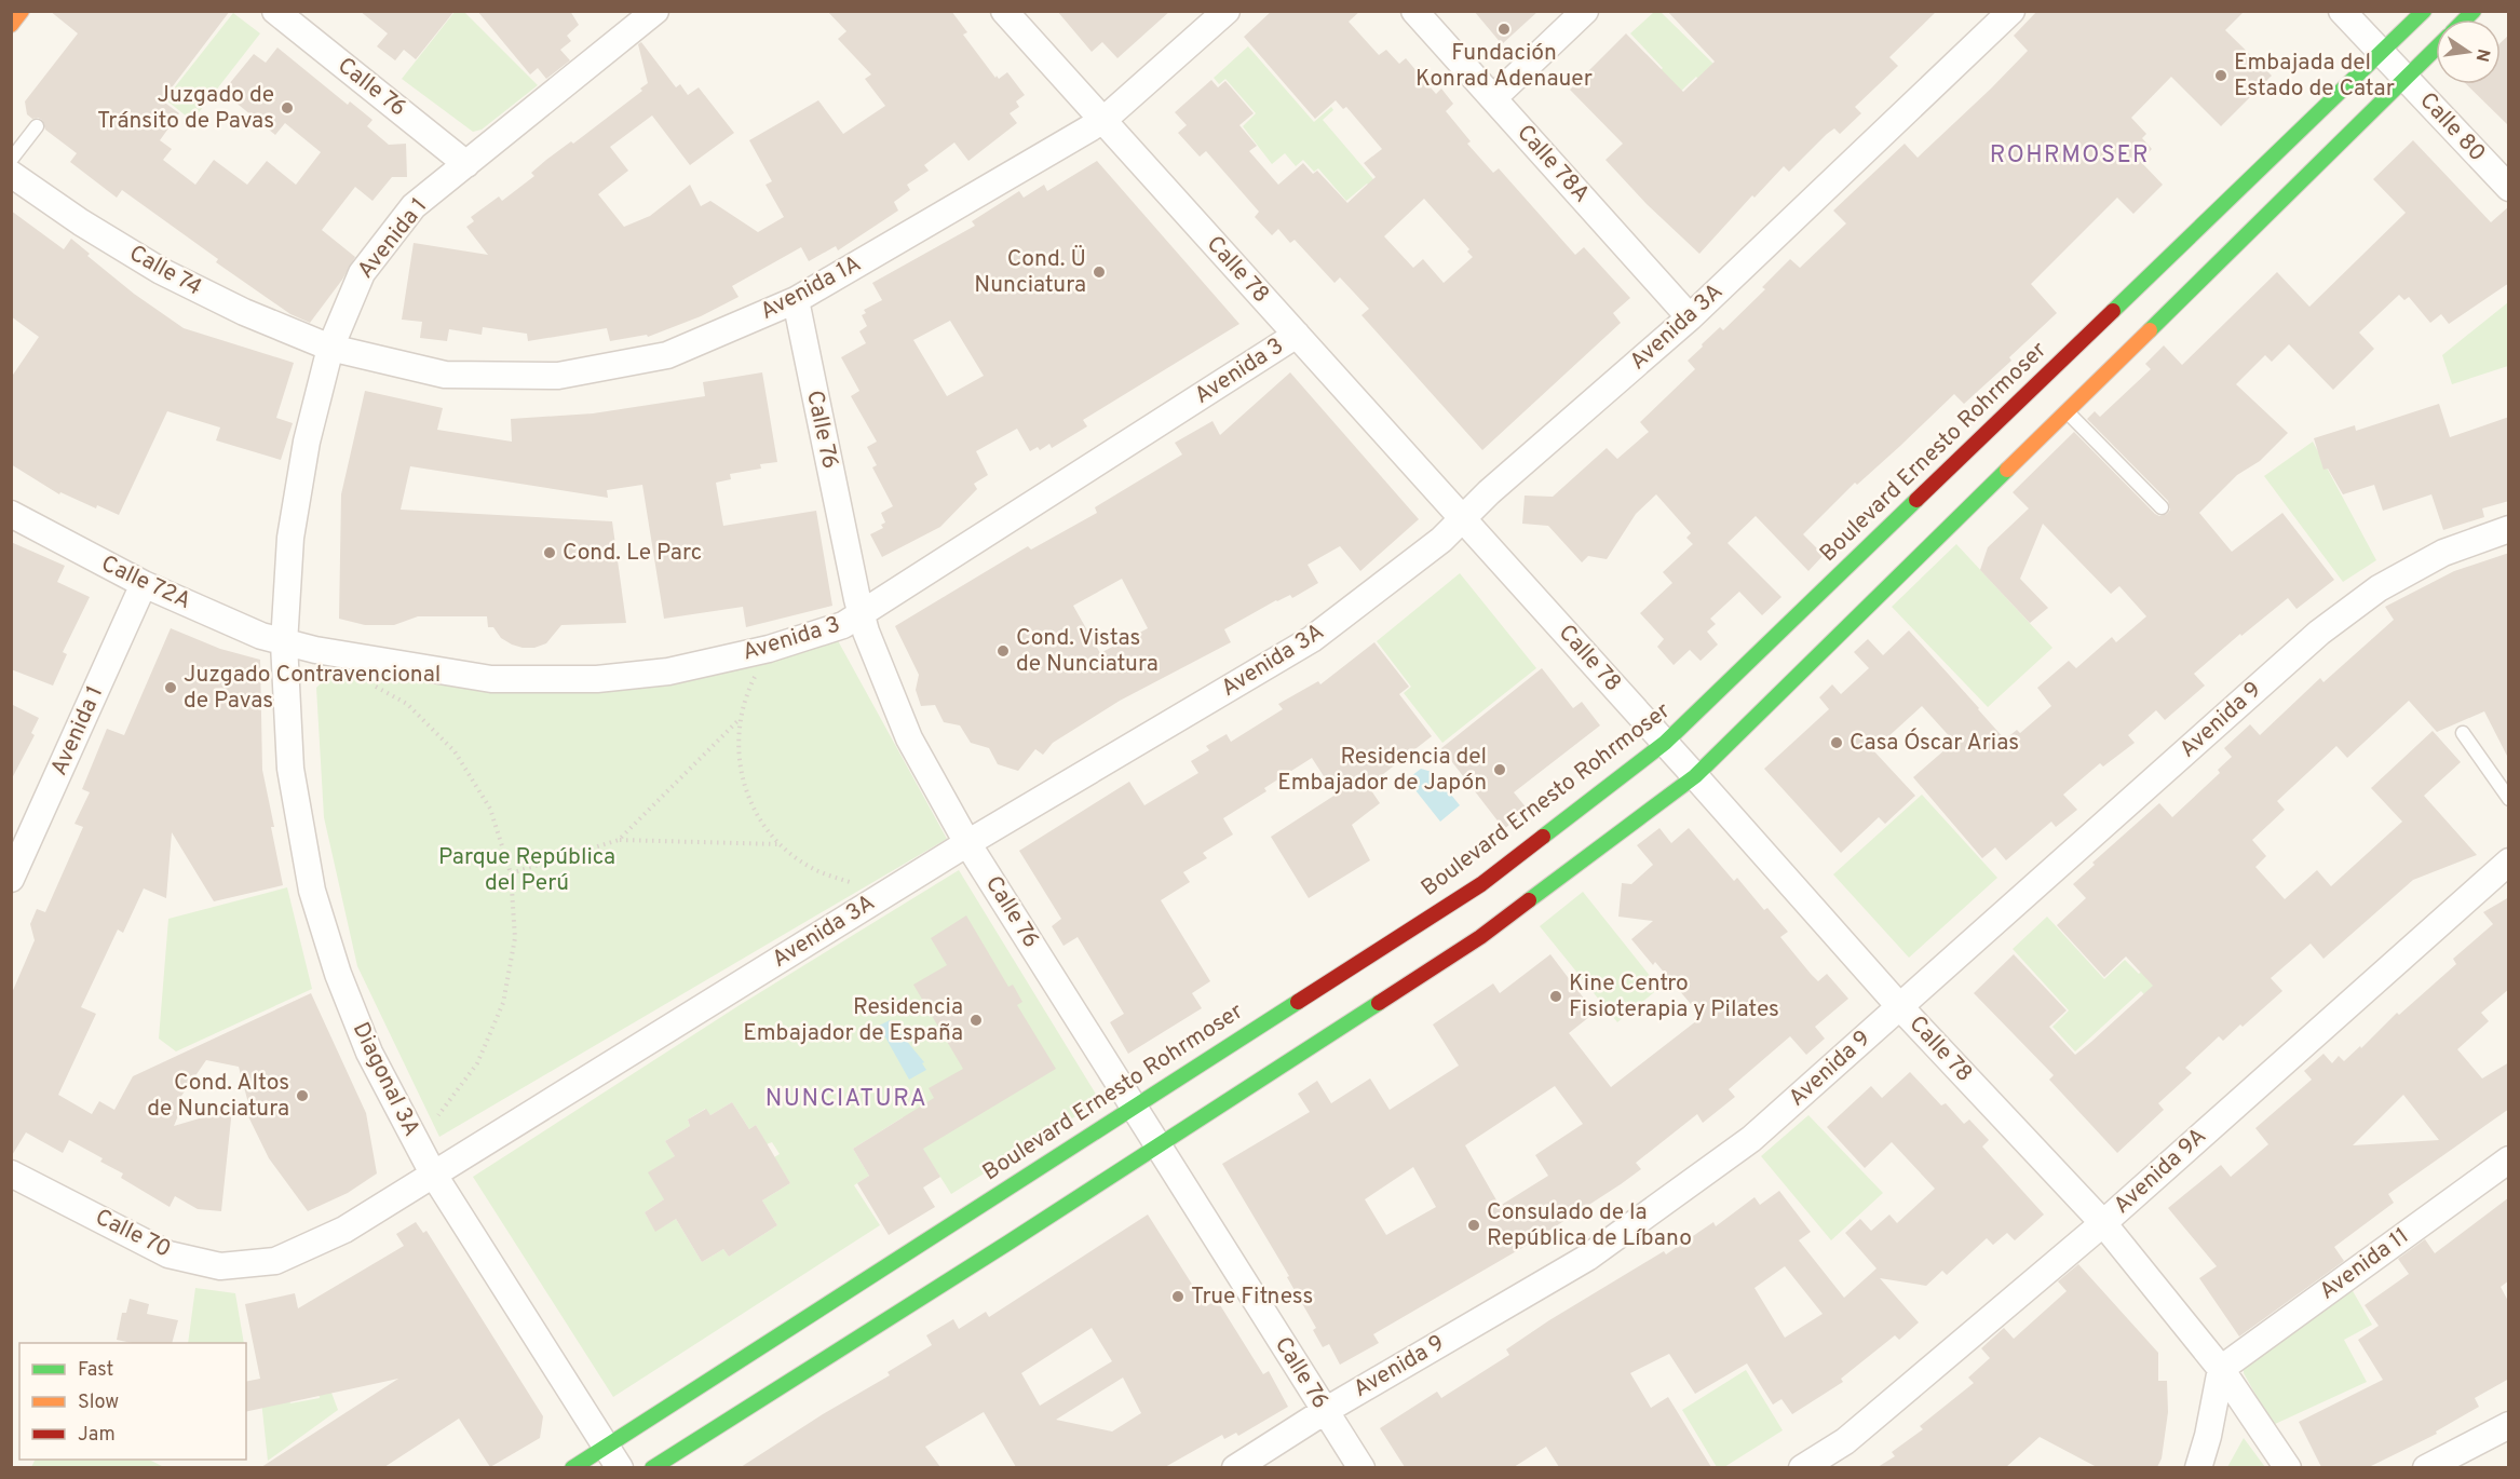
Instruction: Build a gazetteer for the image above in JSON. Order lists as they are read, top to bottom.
{
  "streets": {
    "main road": ["Boulevard Ernesto Rohrmoser"],
    "street": [
      "Calle 76",
      "Calle 80",
      "Calle 78A",
      "Avenida 1",
      "Calle 78",
      "Calle 74",
      "Avenida 1A",
      "Avenida 3A",
      "Avenida 3",
      "Calle 72A",
      "Avenida 9",
      "Diagonal 3A",
      "Avenida 9A",
      "Calle 70",
      "Avenida 11"
    ]
  },
  "crossings": [
    ["Calle 76", "Avenida 1"],
    ["Calle 76", "Avenida 1A"],
    ["Calle 76", "Avenida 3A"],
    ["Calle 76", "Avenida 3"],
    ["Calle 76", "Boulevard Ernesto Rohrmoser"],
    ["Calle 76", "Avenida 9"],
    ["Calle 80", "Boulevard Ernesto Rohrmoser"],
    ["Calle 78A", "Avenida 3A"],
    ["Avenida 1", "Calle 74"],
    ["Avenida 1", "Avenida 1A"],
    ["Avenida 1", "Avenida 3"],
    ["Avenida 1", "Calle 72A"],
    ["Avenida 1", "Diagonal 3A"],
    ["Calle 78", "Avenida 1A"],
    ["Calle 78", "Avenida 3A"],
    ["Calle 78", "Avenida 3"],
    ["Calle 78", "Boulevard Ernesto Rohrmoser"],
    ["Calle 78", "Avenida 9"],
    ["Calle 78", "Avenida 9A"],
    ["Calle 78", "Avenida 11"],
    ["Calle 74", "Avenida 1A"],
    ["Avenida 3A", "Diagonal 3A"],
    ["Avenida 3A", "Calle 70"],
    ["Avenida 3", "Calle 72A"],
    ["Avenida 3", "Diagonal 3A"],
    ["Boulevard Ernesto Rohrmoser", "Diagonal 3A"],
    ["Calle 72A", "Diagonal 3A"],
    ["Diagonal 3A", "Calle 70"]
  ],
  "districts": ["ROHRMOSER", "NUNCIATURA"],
  "parks": ["Parque República del Perú"],
  "places": [
    "Fundación Konrad Adenauer",
    "Embajada del Estado de Catar",
    "Juzgado de Tránsito de Pavas",
    "Cond. Ü Nunciatura",
    "Cond. Le Parc",
    "Cond. Vistas de Nunciatura",
    "Juzgado Contravencional de Pavas",
    "Casa Óscar Arias",
    "Residencia del Embajador de Japón",
    "Kine Centro Fisioterapia y Pilates",
    "Residencia Embajador de España",
    "Cond. Altos de Nunciatura",
    "Consulado de la República de Líbano",
    "True Fitness"
  ],
  "legend": ["Fast", "Slow", "Jam"],
  "north": "right"
}
